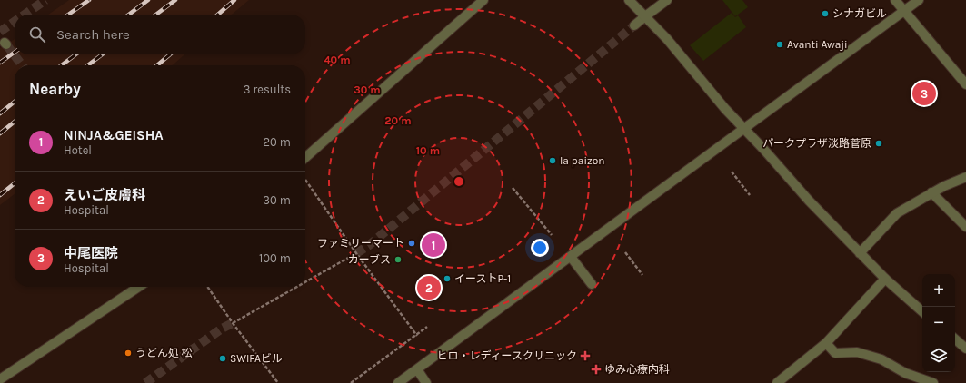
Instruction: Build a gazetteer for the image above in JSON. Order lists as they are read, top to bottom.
{
  "places": {
    "other": [
      "シナガビル",
      "Avanti Awaji",
      "パークプラザ淡路菅原",
      "la paizon",
      "ファミリーマート",
      "カーブス",
      "イーストP-1",
      "うどん処 松",
      "SWIFAビル"
    ],
    "health": ["ヒロ・レディースクリニック", "ゆみ心療内科"]
  },
  "page": {
    "search": "Search here",
    "heading": ["Nearby", "3 results"],
    "pins": ["3", "1", "2"],
    "list": [
      {
        "mark": "1",
        "name": "NINJA&GEISHA",
        "note": "Hotel",
        "value": "20 m"
      },
      {
        "mark": "2",
        "name": "えいご皮膚科",
        "note": "Hospital",
        "value": "30 m"
      },
      {
        "mark": "3",
        "name": "中尾医院",
        "note": "Hospital",
        "value": "100 m"
      }
    ],
    "map_buttons": ["+", "−"]
  },
  "rings": [
    "40 m",
    "30 m",
    "20 m",
    "10 m"
  ]
}
